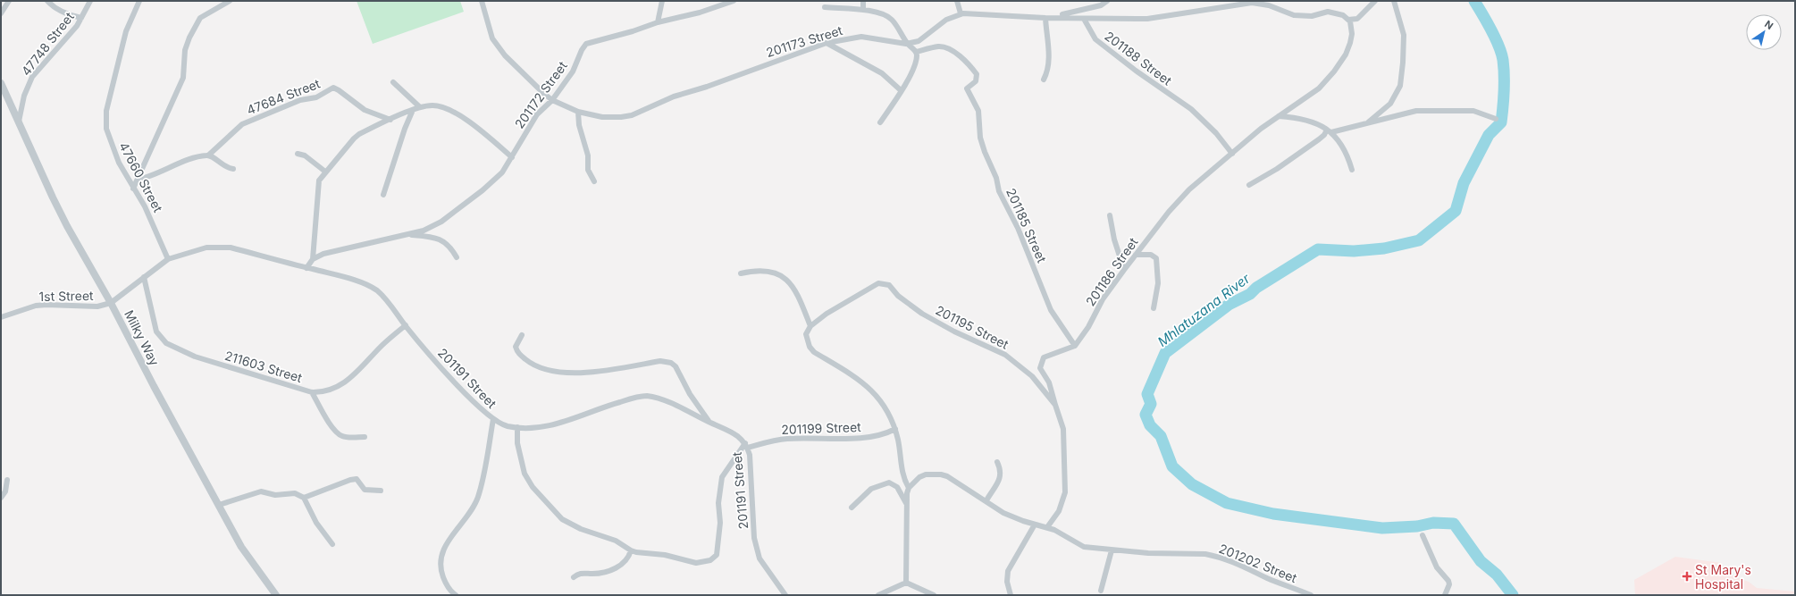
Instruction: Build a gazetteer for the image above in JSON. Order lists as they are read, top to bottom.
{
  "streets": {
    "street": [
      "201173 Street",
      "47748 Street",
      "201188 Street",
      "201172 Street",
      "47684 Street",
      "47660 Street",
      "201185 Street",
      "201186 Street",
      "1st Street",
      "201195 Street",
      "Milky Way",
      "211603 Street",
      "201191 Street",
      "201199 Street",
      "201202 Street"
    ]
  },
  "crossings": [
    ["201173 Street", "201172 Street"],
    ["47748 Street", "Milky Way"],
    ["201188 Street", "201186 Street"],
    ["47660 Street", "201191 Street"],
    ["201185 Street", "201186 Street"],
    ["1st Street", "Milky Way"],
    ["1st Street", "201191 Street"],
    ["201195 Street", "201202 Street"],
    ["Milky Way", "201191 Street"],
    ["211603 Street", "201191 Street"],
    ["201191 Street", "201199 Street"]
  ],
  "water": ["Mhlatuzana River"],
  "places": {
    "health": ["St Mary's Hospital"]
  },
  "north": "top right"
}
